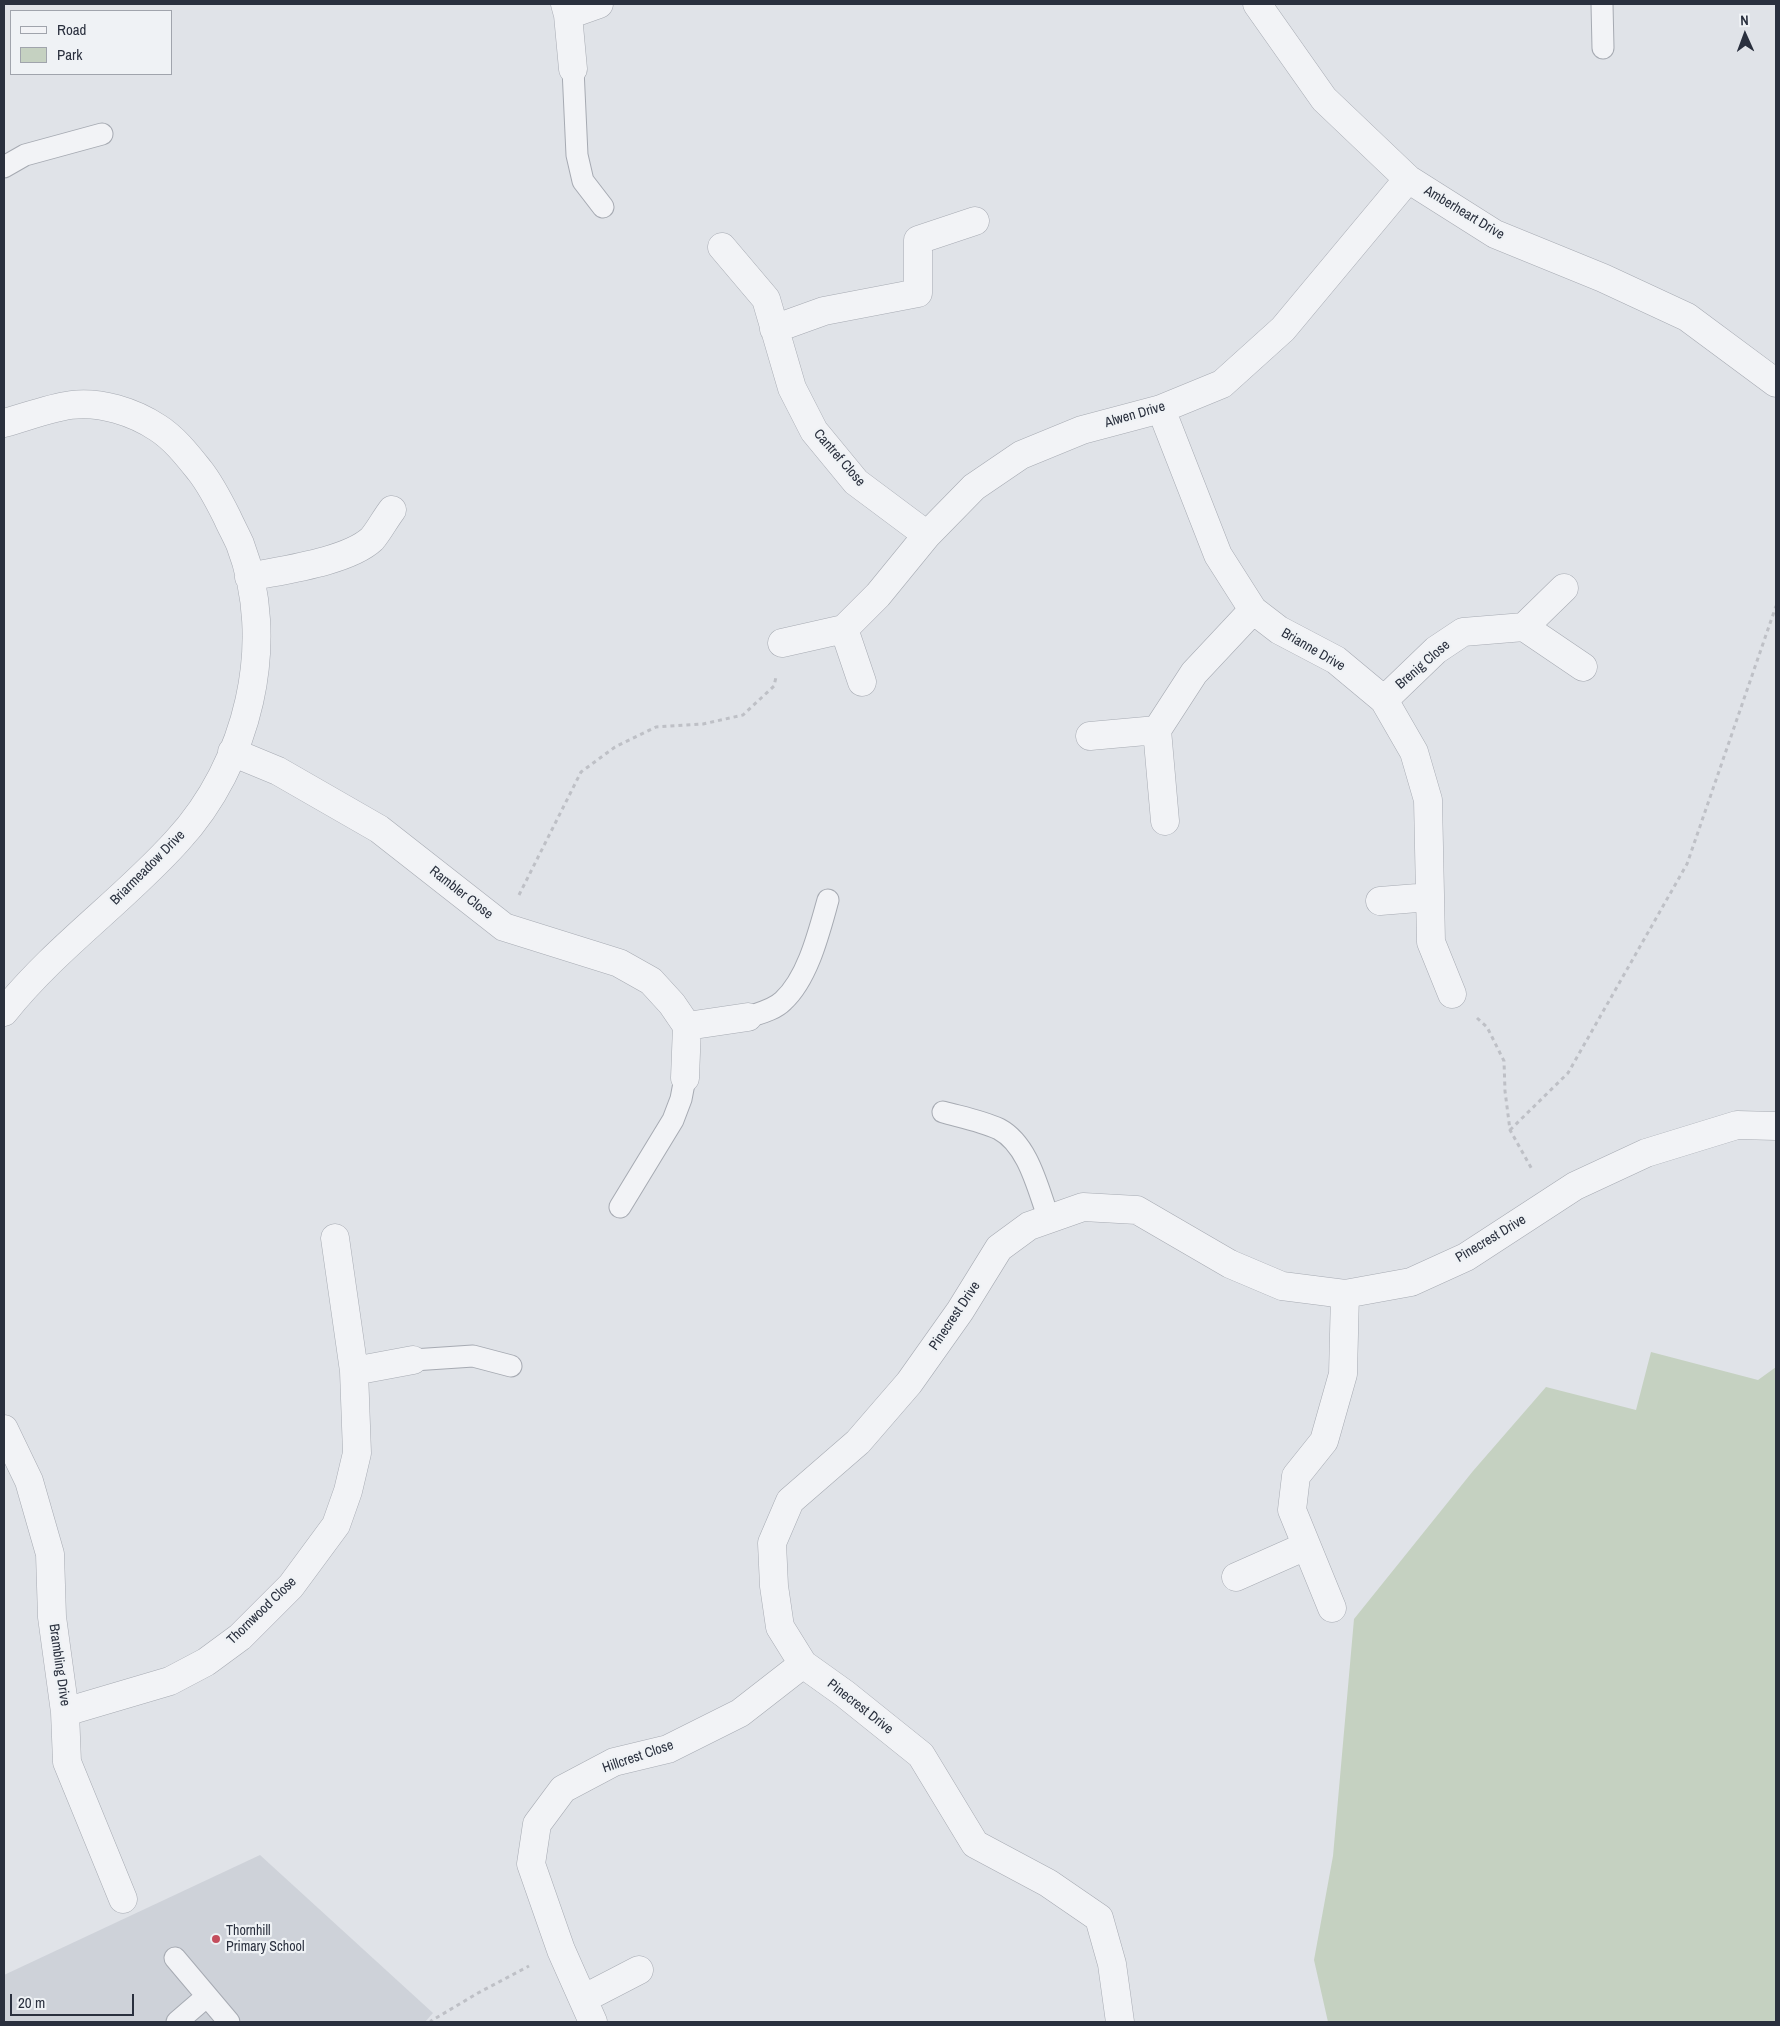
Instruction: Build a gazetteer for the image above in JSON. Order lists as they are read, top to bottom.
{
  "streets": {
    "street": [
      "Amberheart Drive",
      "Alwen Drive",
      "Cantref Close",
      "Brianne Drive",
      "Brenig Close",
      "Briarmeadow Drive",
      "Rambler Close",
      "Pinecrest Drive",
      "Thornwood Close",
      "Brambling Drive",
      "Hillcrest Close"
    ]
  },
  "crossings": [
    ["Amberheart Drive", "Alwen Drive"],
    ["Alwen Drive", "Cantref Close"],
    ["Alwen Drive", "Brianne Drive"],
    ["Brianne Drive", "Brenig Close"],
    ["Briarmeadow Drive", "Rambler Close"],
    ["Pinecrest Drive", "Hillcrest Close"],
    ["Thornwood Close", "Brambling Drive"]
  ],
  "places": ["Thornhill Primary School"],
  "legend": ["Road", "Park"],
  "scale_bar": "20 m",
  "north": "top"
}
